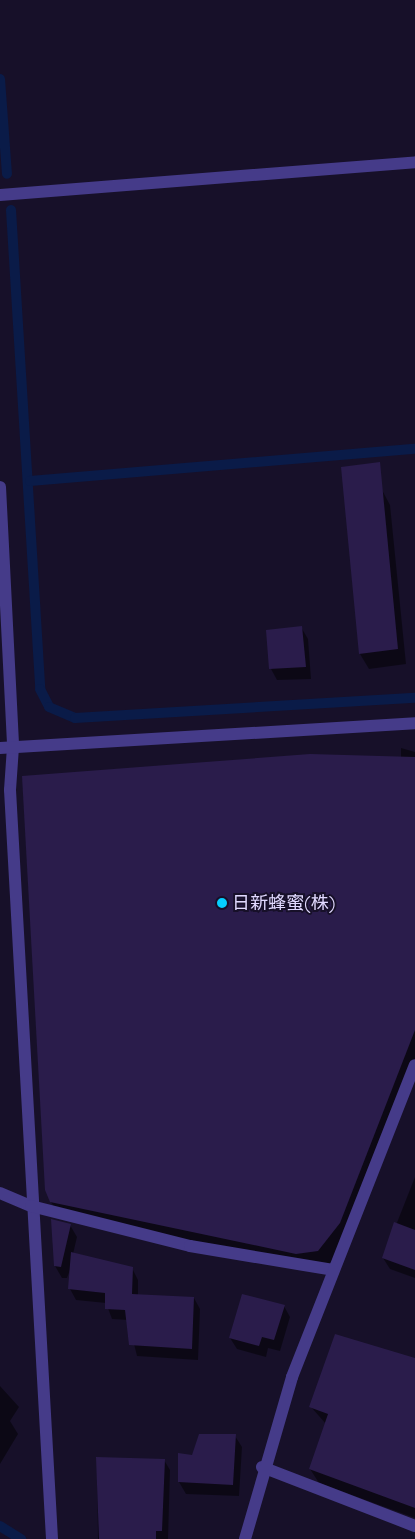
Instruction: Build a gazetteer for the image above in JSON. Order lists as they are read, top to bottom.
{
  "places": ["日新蜂蜜(株)"]
}
